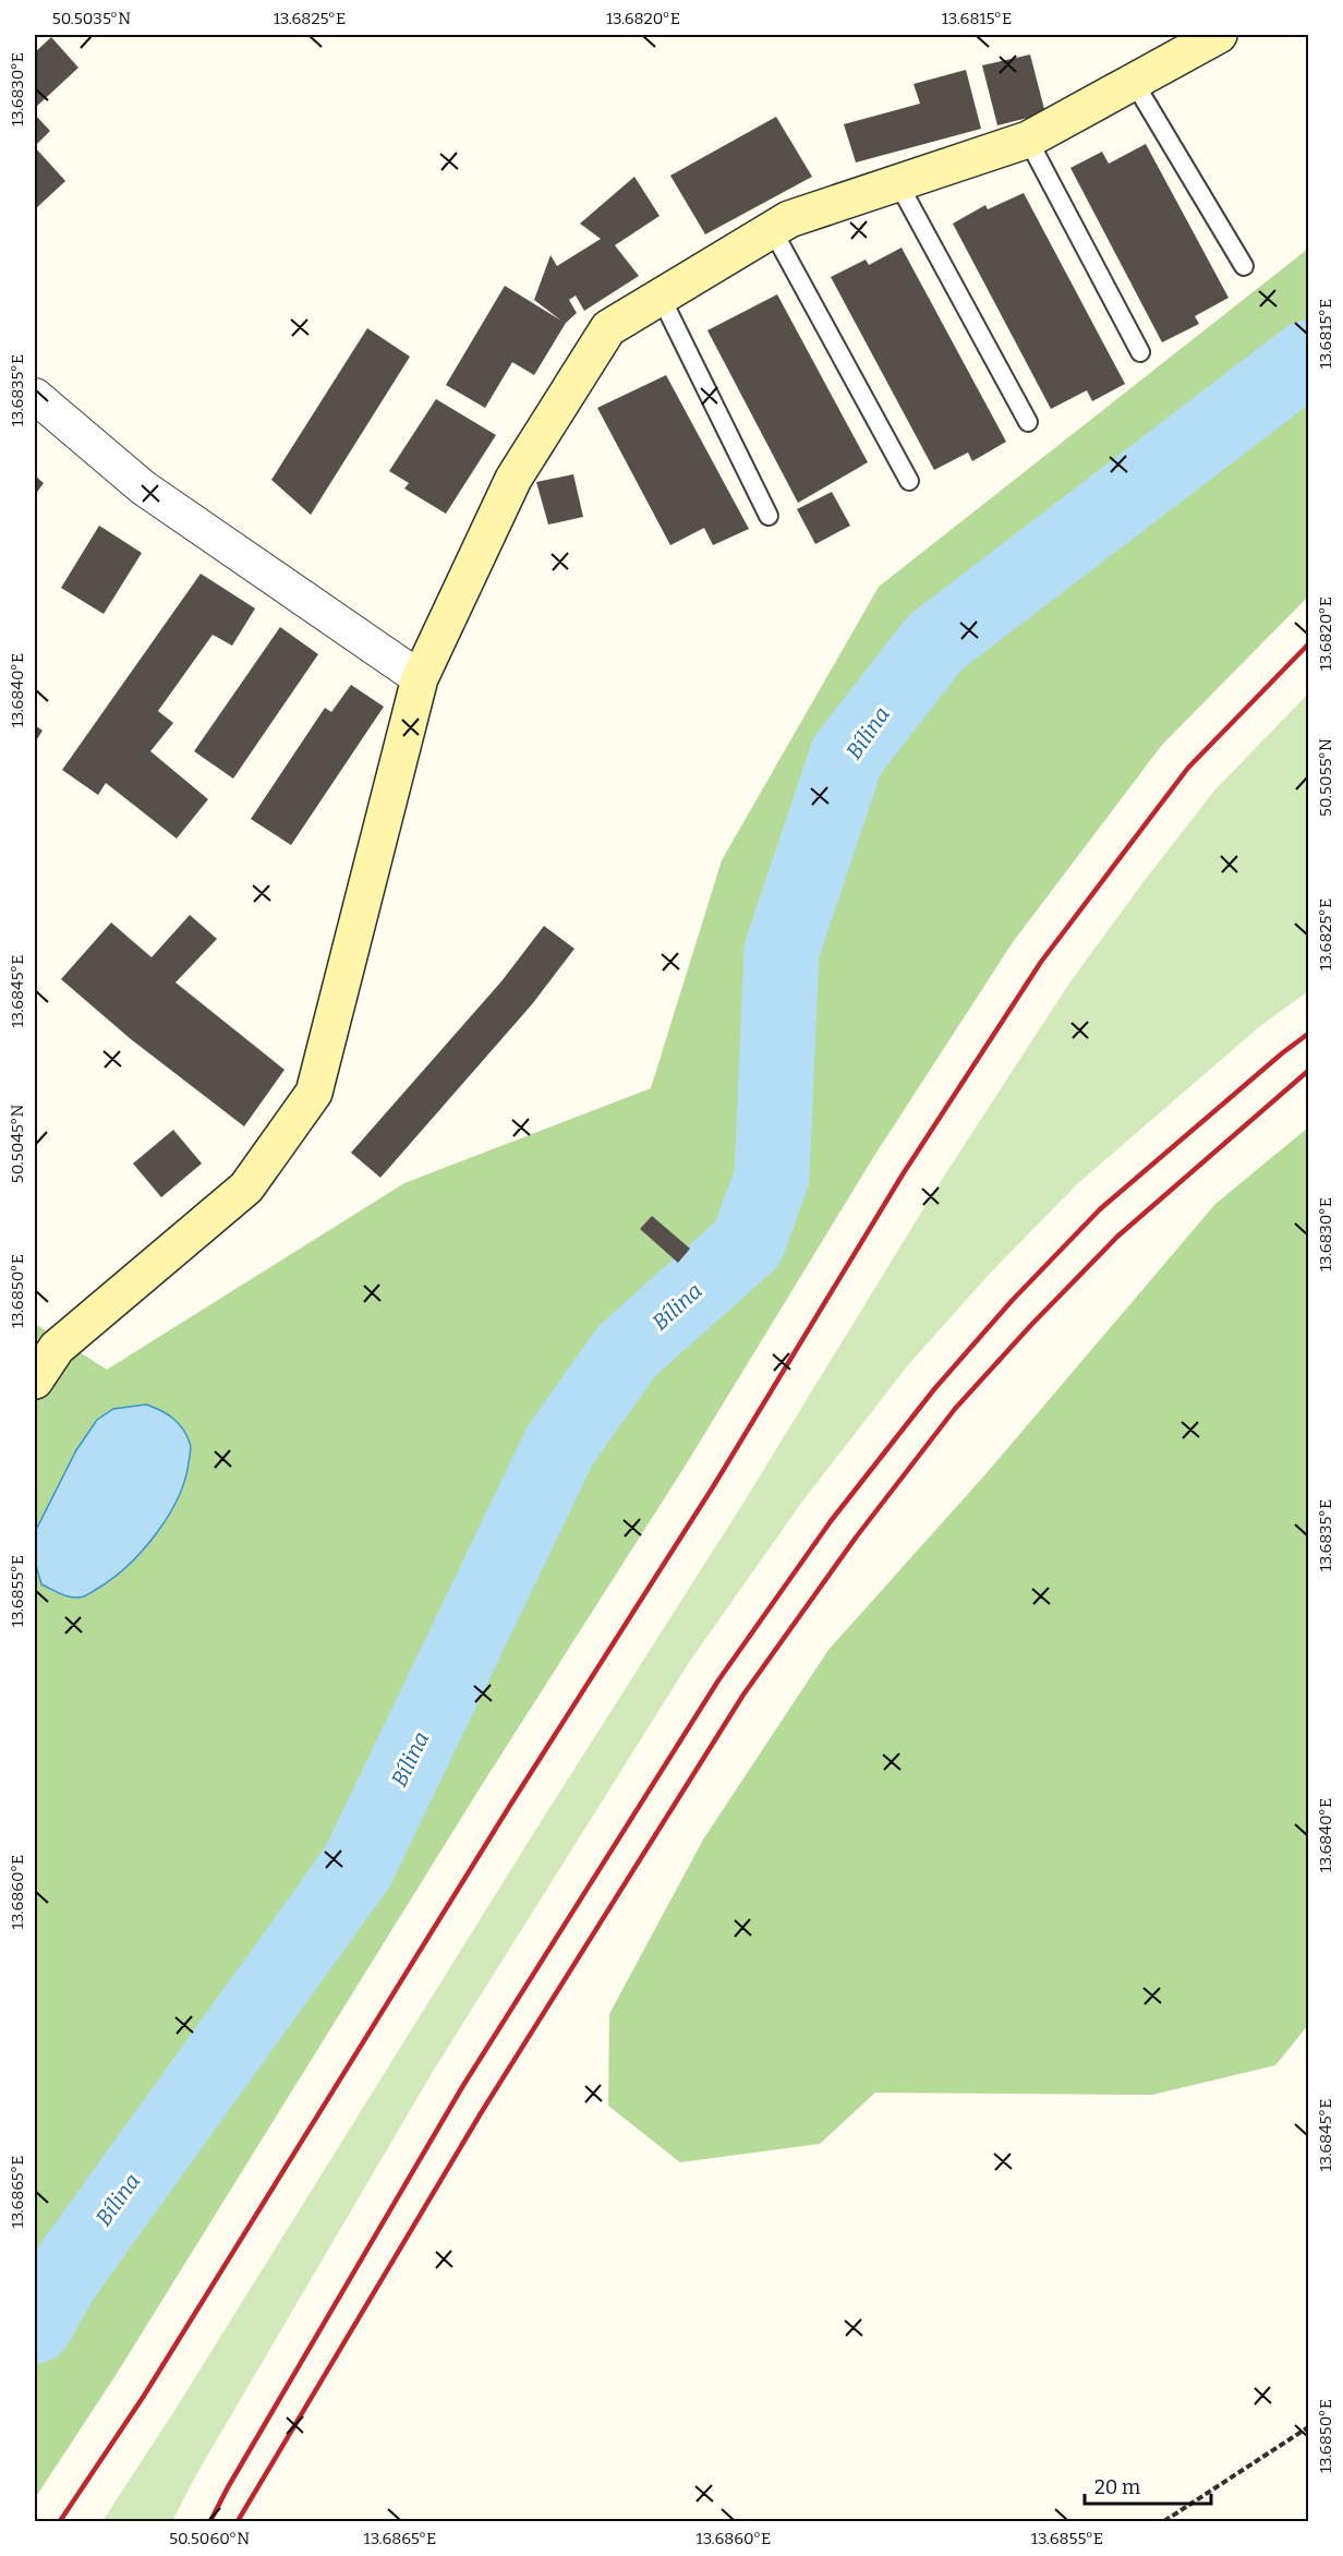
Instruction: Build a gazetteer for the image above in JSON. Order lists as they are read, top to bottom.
{
  "water": ["Bílina"],
  "scale_bar": "20 m",
  "coordinates": [
    "50.5035°N",
    "13.6825°E",
    "13.6820°E",
    "13.6815°E",
    "13.6830°E",
    "13.6835°E",
    "13.6840°E",
    "50.5055°N",
    "13.6845°E",
    "50.5045°N",
    "13.6850°E",
    "13.6855°E",
    "13.6860°E",
    "13.6865°E",
    "50.5060°N"
  ]
}
